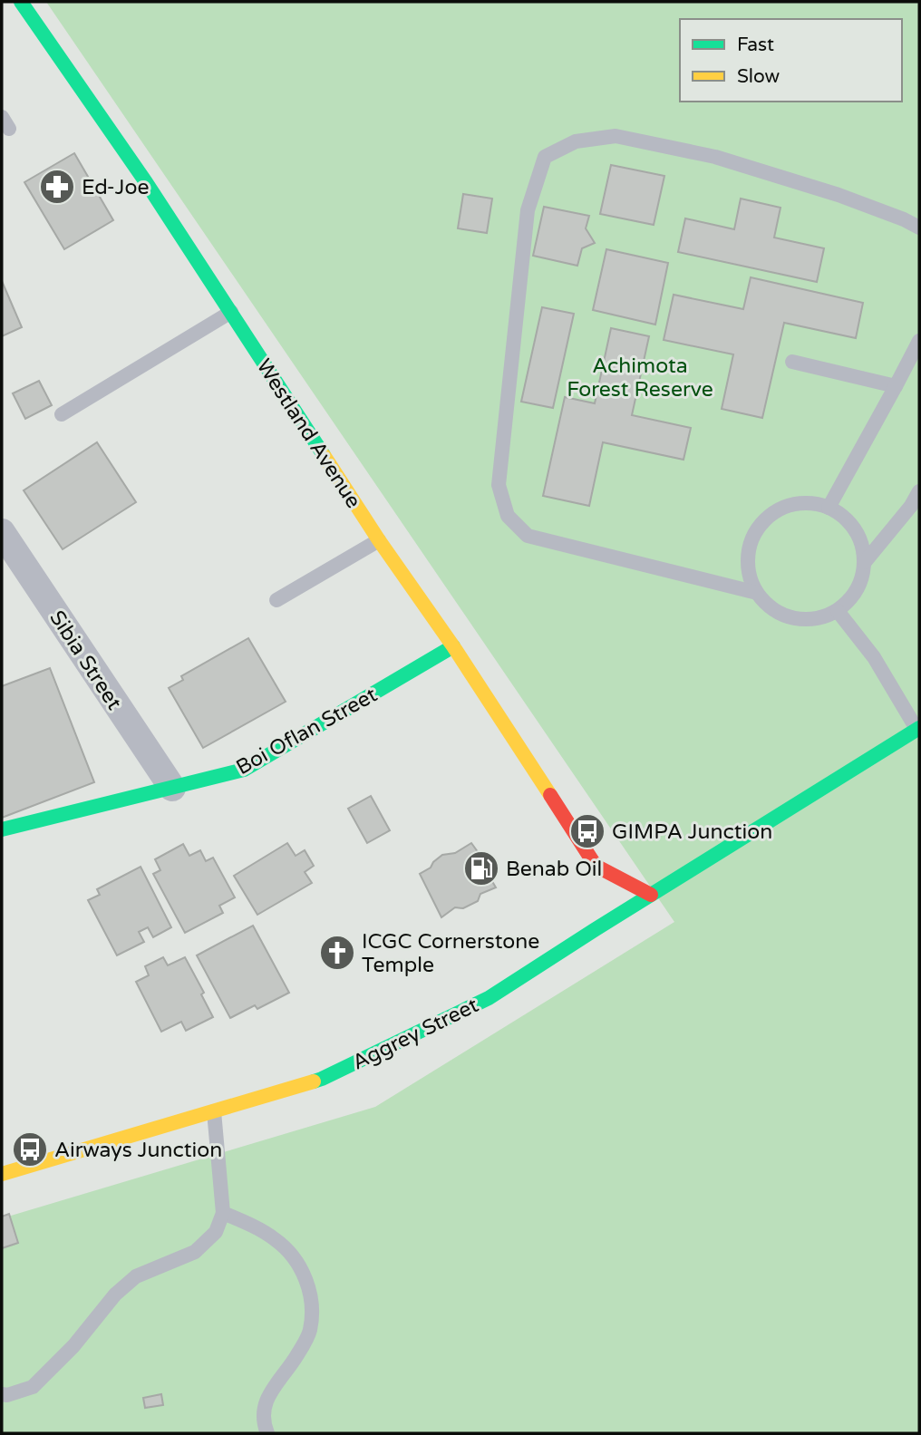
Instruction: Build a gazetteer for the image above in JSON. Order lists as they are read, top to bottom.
{
  "streets": {
    "street": [
      "Westland Avenue",
      "Sibia Street",
      "Boi Oflan Street",
      "Aggrey Street"
    ]
  },
  "crossings": [
    ["Westland Avenue", "Boi Oflan Street"],
    ["Westland Avenue", "Aggrey Street"],
    ["Sibia Street", "Boi Oflan Street"]
  ],
  "parks": ["Achimota Forest Reserve"],
  "places": {
    "pharmacy": ["Ed-Joe"],
    "bus stop": ["GIMPA Junction", "Airways Junction"],
    "fuel station": ["Benab Oil"],
    "church": ["ICGC Cornerstone Temple"]
  },
  "legend": ["Fast", "Slow"]
}
